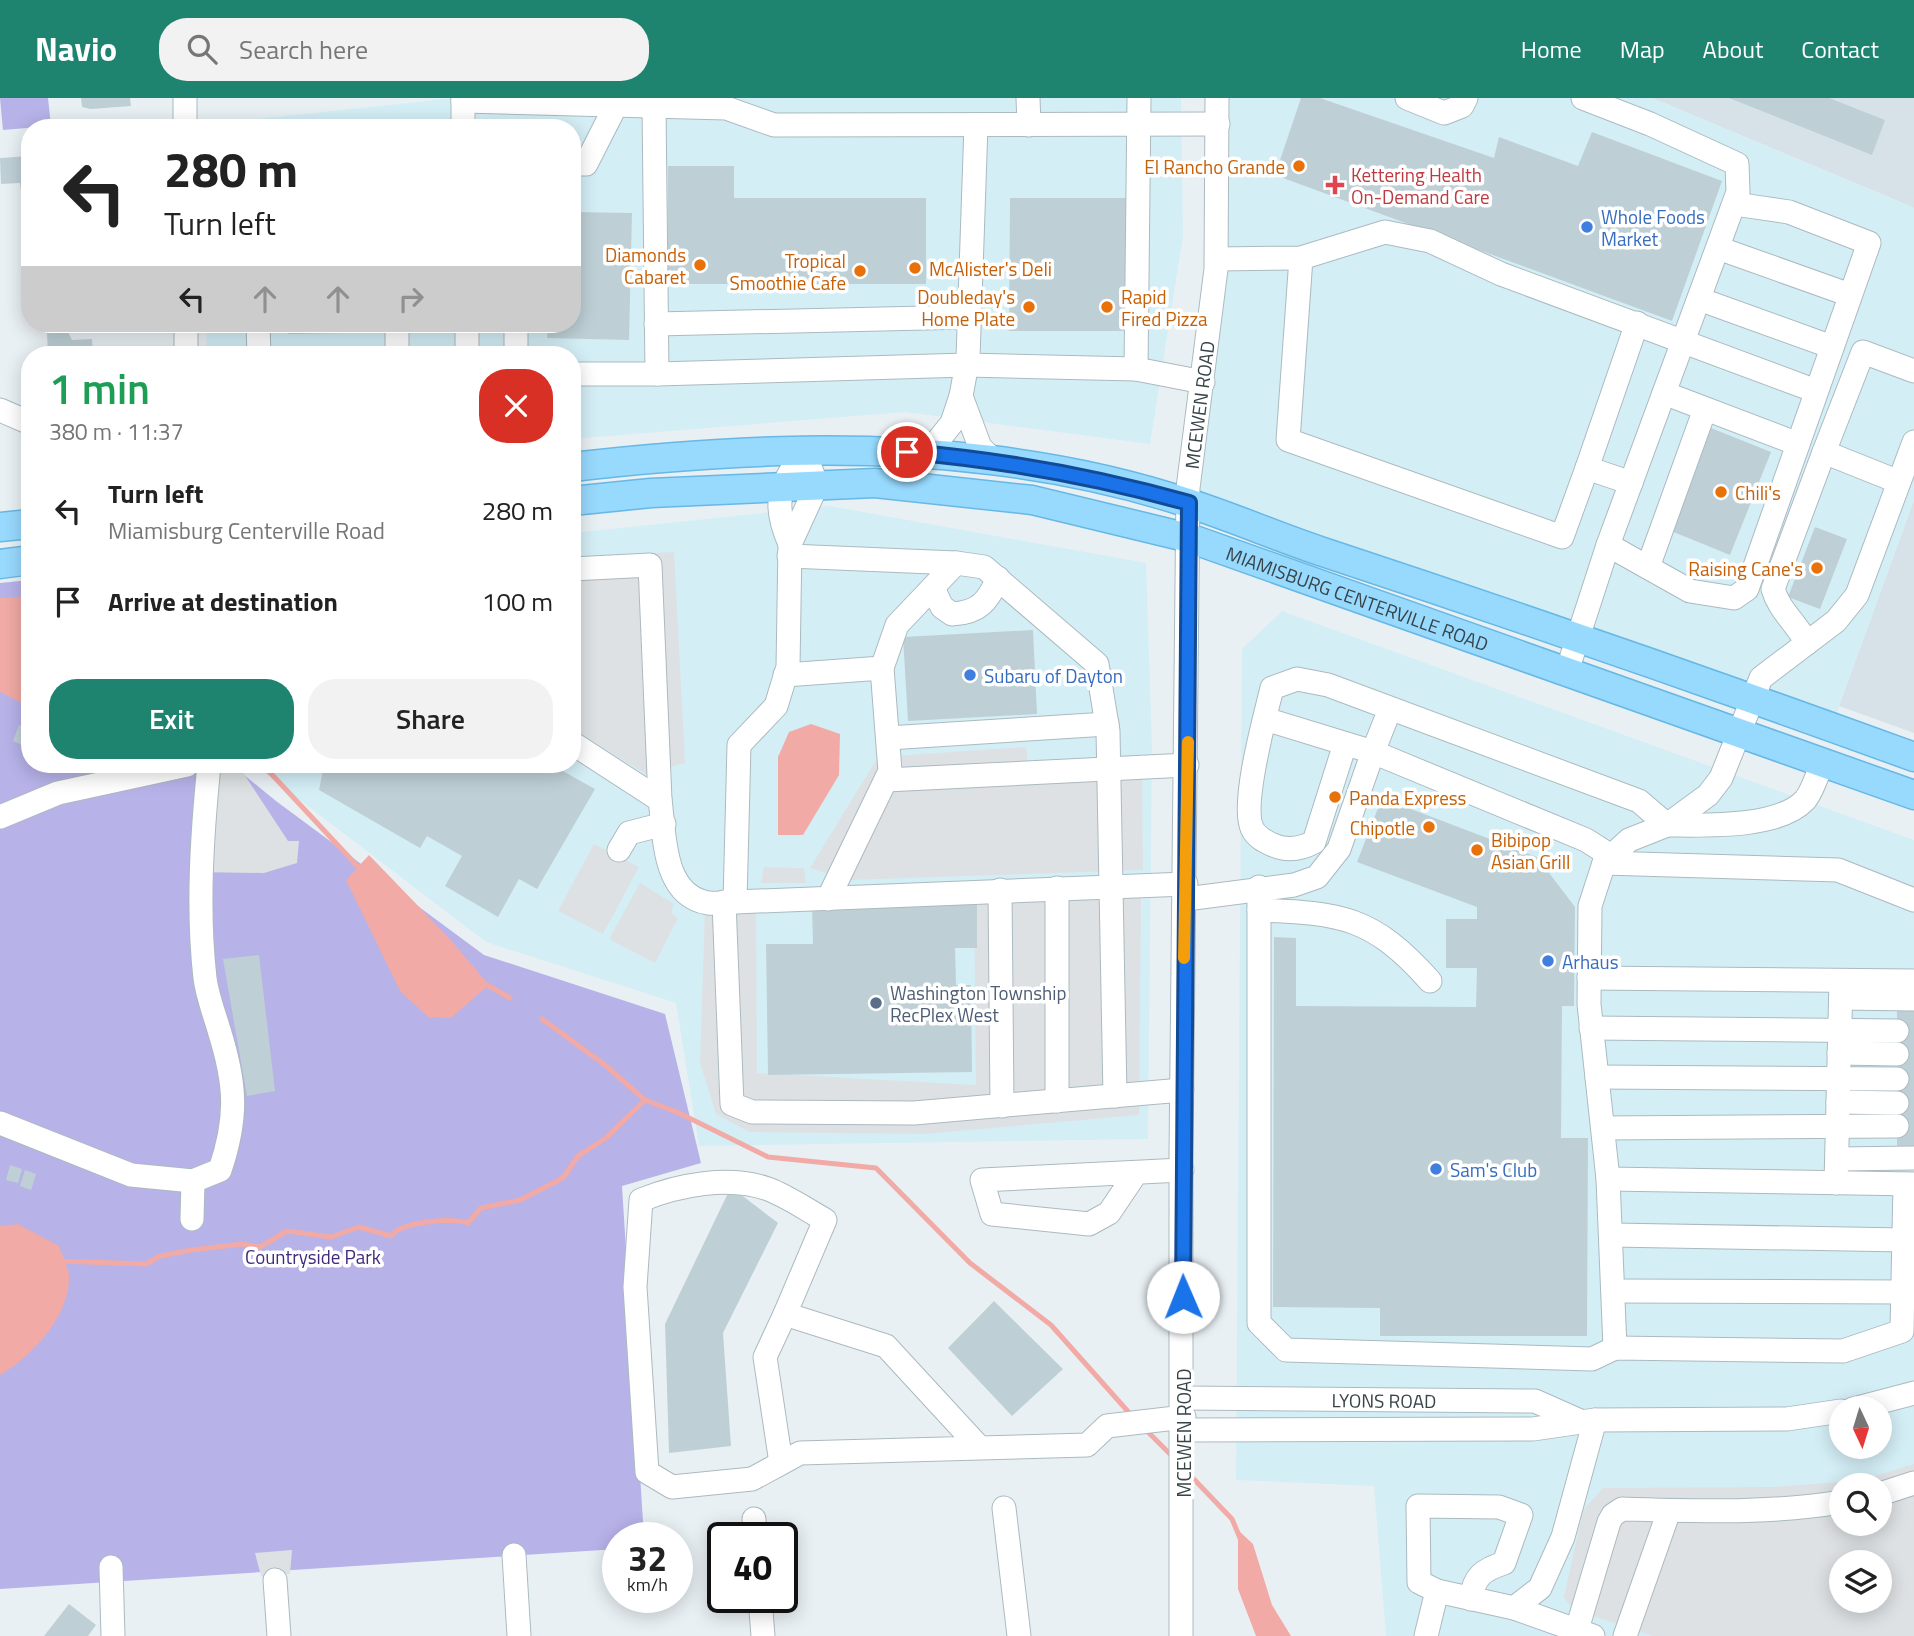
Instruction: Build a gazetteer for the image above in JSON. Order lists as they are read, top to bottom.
{
  "streets": {
    "main road": ["MIAMISBURG CENTERVILLE ROAD"],
    "street": ["MCEWEN ROAD", "LYONS ROAD"]
  },
  "crossings": [
    ["MCEWEN ROAD", "MIAMISBURG CENTERVILLE ROAD"],
    ["MCEWEN ROAD", "LYONS ROAD"]
  ],
  "parks": ["Countryside Park"],
  "places": {
    "other": [
      "El Rancho Grande",
      "Whole Foods Market",
      "Diamonds Cabaret",
      "McAlister's Deli",
      "Tropical Smoothie Cafe",
      "Doubleday's Home Plate",
      "Rapid Fired Pizza",
      "Chili's",
      "Raising Cane's",
      "Subaru of Dayton",
      "Panda Express",
      "Chipotle",
      "Bibipop Asian Grill",
      "Arhaus",
      "Washington Township RecPlex West",
      "Sam's Club"
    ],
    "health": ["Kettering Health On-Demand Care"]
  },
  "north": "bottom",
  "page": {
    "header": "Navio",
    "search": "Search here",
    "nav": [
      "Home",
      "Map",
      "About",
      "Contact"
    ],
    "turn": ["280 m", "Turn left"],
    "heading": ["1 min", "380 m · 11:37"],
    "list": [
      {
        "name": "Turn left",
        "note": "Miamisburg Centerville Road",
        "value": "280 m"
      },
      {
        "name": "Arrive at destination",
        "value": "100 m"
      }
    ],
    "buttons": ["Exit", "Share"],
    "speed": "32 km/h",
    "limit": "40"
  }
}
